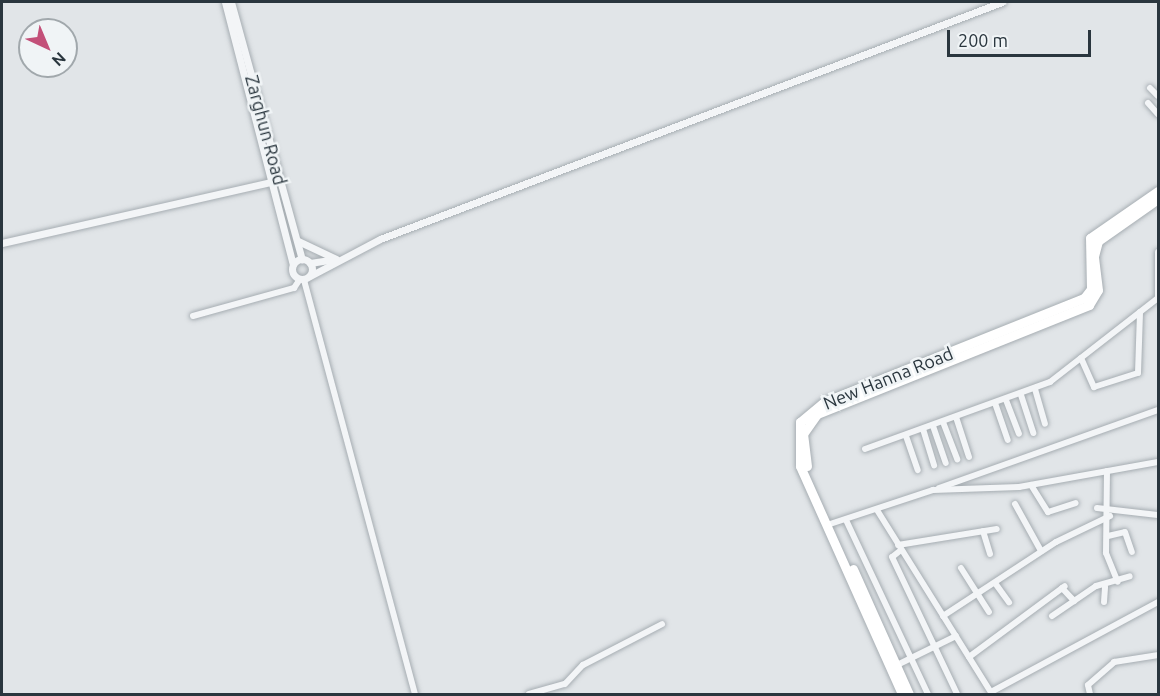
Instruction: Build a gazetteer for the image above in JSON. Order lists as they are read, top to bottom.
{
  "streets": {
    "main road": ["New Hanna Road"],
    "street": ["Zarghun Road"]
  },
  "scale_bar": "200 m",
  "north": "bottom right"
}
